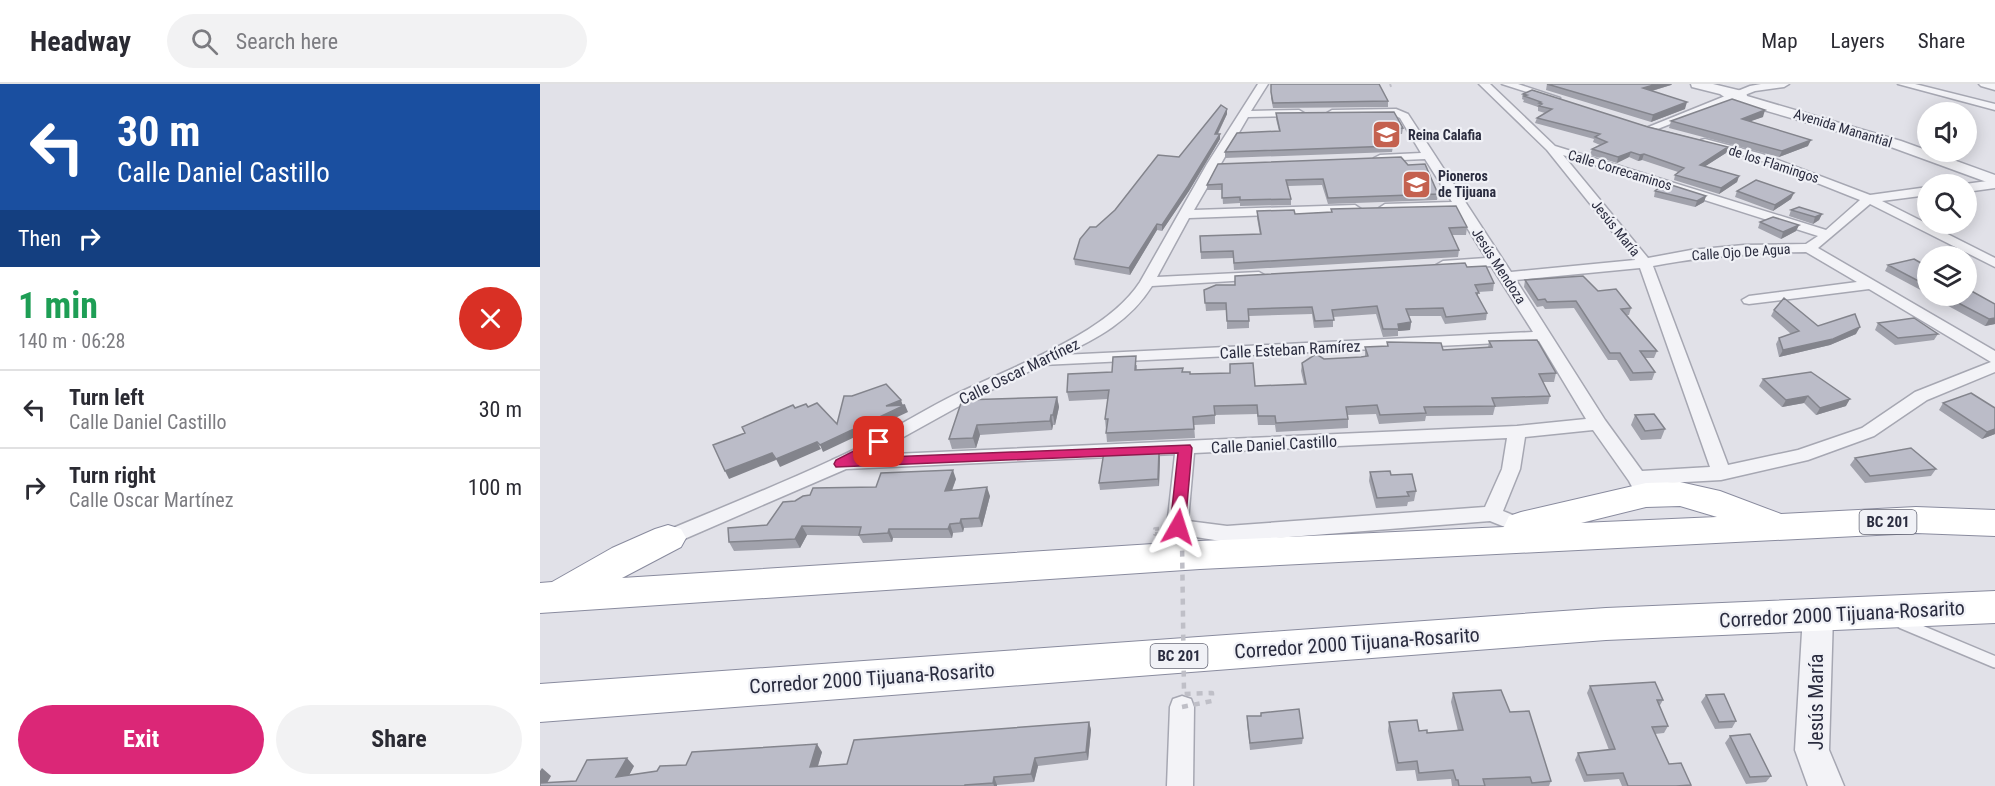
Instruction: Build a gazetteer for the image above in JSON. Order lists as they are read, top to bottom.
{
  "streets": {
    "highway": ["BC 201", "Corredor 2000 Tijuana-Rosarito"],
    "street": [
      "Avenida Manantial",
      "de los Flamingos",
      "Calle Correcaminos",
      "Jesús María",
      "Calle Ojo De Agua",
      "Jesús Mendoza",
      "Calle Esteban Ramírez",
      "Calle Oscar Martínez",
      "Calle Daniel Castillo"
    ]
  },
  "crossings": [
    ["de los Flamingos", "Calle Ojo De Agua"],
    ["Calle Correcaminos", "Jesús María"],
    ["Calle Correcaminos", "Calle Ojo De Agua"],
    ["Jesús María", "Calle Ojo De Agua"],
    ["Jesús María", "Corredor 2000 Tijuana-Rosarito"],
    ["Calle Ojo De Agua", "Jesús Mendoza"],
    ["Jesús Mendoza", "Calle Esteban Ramírez"],
    ["Jesús Mendoza", "Calle Oscar Martínez"],
    ["Jesús Mendoza", "Calle Daniel Castillo"],
    ["Calle Esteban Ramírez", "Calle Oscar Martínez"],
    ["Calle Oscar Martínez", "Calle Daniel Castillo"]
  ],
  "places": {
    "school or university": ["Reina Calafia", "Pioneros de Tijuana"]
  },
  "page": {
    "header": "Headway",
    "search": "Search here",
    "nav": ["Map", "Layers", "Share"],
    "turn": ["30 m", "Calle Daniel Castillo"],
    "then": "Then",
    "heading": ["1 min", "140 m · 06:28"],
    "list": [
      {
        "name": "Turn left",
        "note": "Calle Daniel Castillo",
        "value": "30 m"
      },
      {
        "name": "Turn right",
        "note": "Calle Oscar Martínez",
        "value": "100 m"
      }
    ],
    "buttons": ["Exit", "Share"]
  }
}
